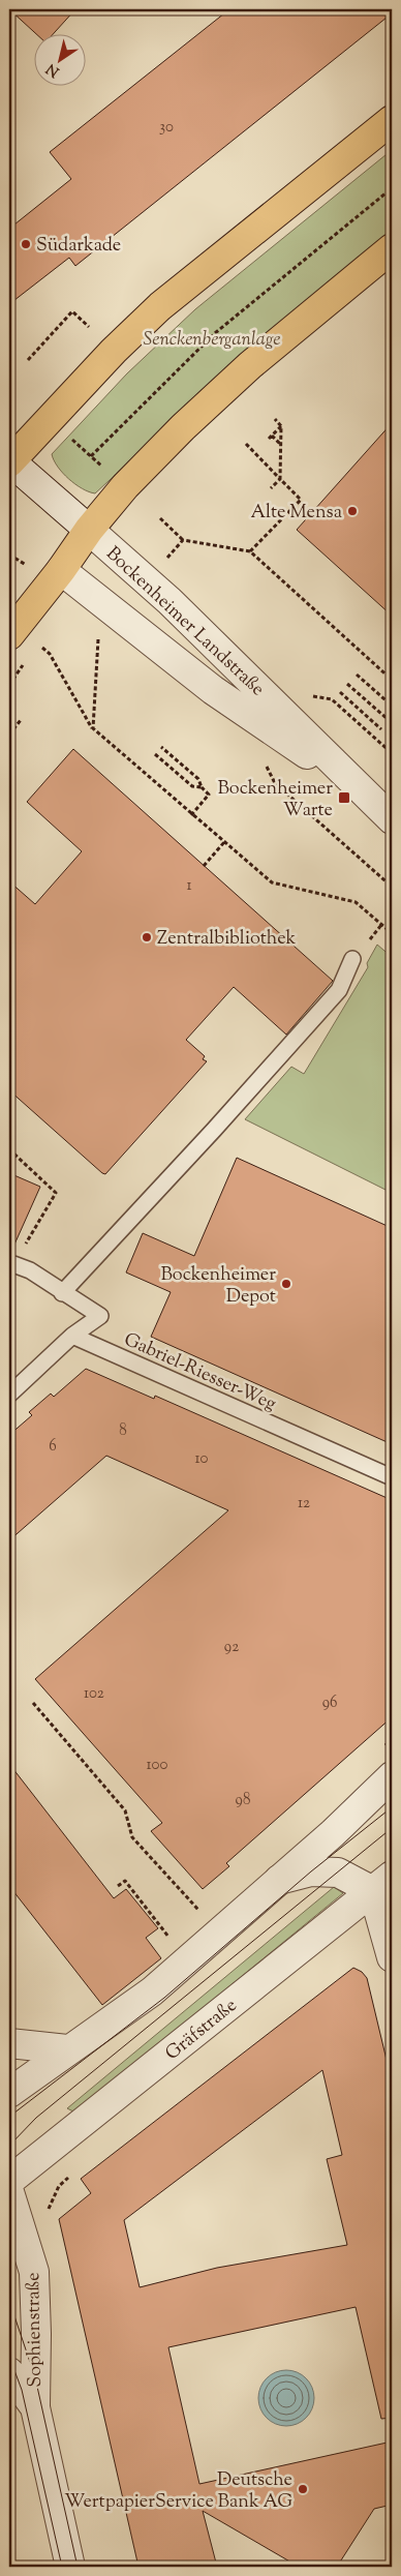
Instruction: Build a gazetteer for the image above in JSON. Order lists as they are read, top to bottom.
{
  "streets": {
    "street": ["Bockenheimer Landstraße", "Gräfstraße", "Sophienstraße"],
    "lane": ["Gabriel-Riesser-Weg"]
  },
  "parks": ["Senckenberganlage"],
  "places": {
    "other": [
      "Südarkade",
      "Alte Mensa",
      "Zentralbibliothek",
      "Bockenheimer Depot",
      "Deutsche WertpapierService Bank AG"
    ],
    "transit": ["Bockenheimer Warte"]
  },
  "house_numbers": [
    "30",
    "1",
    "8",
    "6",
    "10",
    "12",
    "92",
    "102",
    "96",
    "100",
    "98"
  ],
  "north": "bottom left"
}
